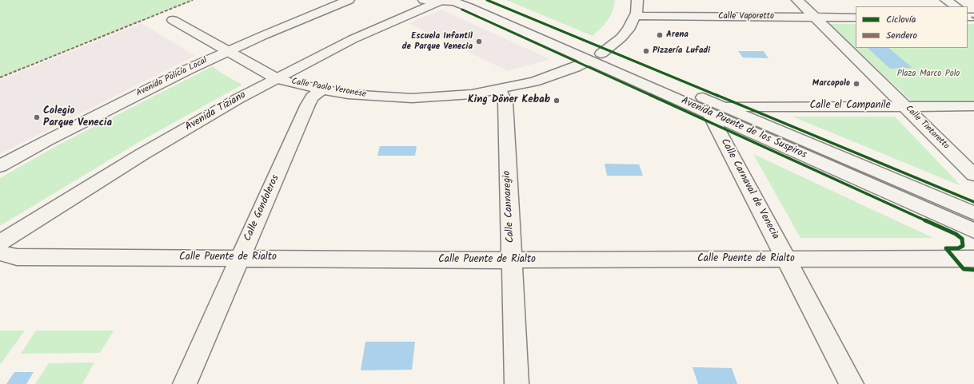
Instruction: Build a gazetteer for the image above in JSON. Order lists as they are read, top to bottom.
{
  "streets": {
    "street": [
      "Calle Vaporetto",
      "Avenida Policía Local",
      "Calle Paolo Veronese",
      "Calle el Campanile",
      "Avenida Tiziano",
      "Calle Tintoretto",
      "Avenida Puente de los Suspiros",
      "Calle Carnaval de Venecia",
      "Calle Cannaregio",
      "Calle Gondoleros",
      "Calle Puente de Rialto"
    ]
  },
  "crossings": [
    ["Calle Vaporetto", "Calle Paolo Veronese"],
    ["Calle Vaporetto", "Calle Tintoretto"],
    ["Avenida Policía Local", "Calle Paolo Veronese"],
    ["Calle Paolo Veronese", "Avenida Tiziano"],
    ["Calle Paolo Veronese", "Avenida Puente de los Suspiros"],
    ["Calle Paolo Veronese", "Calle Cannaregio"],
    ["Calle Paolo Veronese", "Calle Gondoleros"],
    ["Calle el Campanile", "Calle Tintoretto"],
    ["Calle el Campanile", "Avenida Puente de los Suspiros"],
    ["Calle el Campanile", "Calle Carnaval de Venecia"],
    ["Avenida Tiziano", "Avenida Puente de los Suspiros"],
    ["Avenida Puente de los Suspiros", "Calle Carnaval de Venecia"],
    ["Calle Carnaval de Venecia", "Calle Puente de Rialto"],
    ["Calle Cannaregio", "Calle Puente de Rialto"],
    ["Calle Gondoleros", "Calle Puente de Rialto"]
  ],
  "parks": ["Plaza Marco Polo"],
  "places": [
    "Arena",
    "Escuela Infantil de Parque Venecia",
    "Pizzería Lufadi",
    "Marcopolo",
    "King Döner Kebab",
    "Colegio Parque Venecia"
  ],
  "legend": ["Ciclovía", "Sendero"]
}
